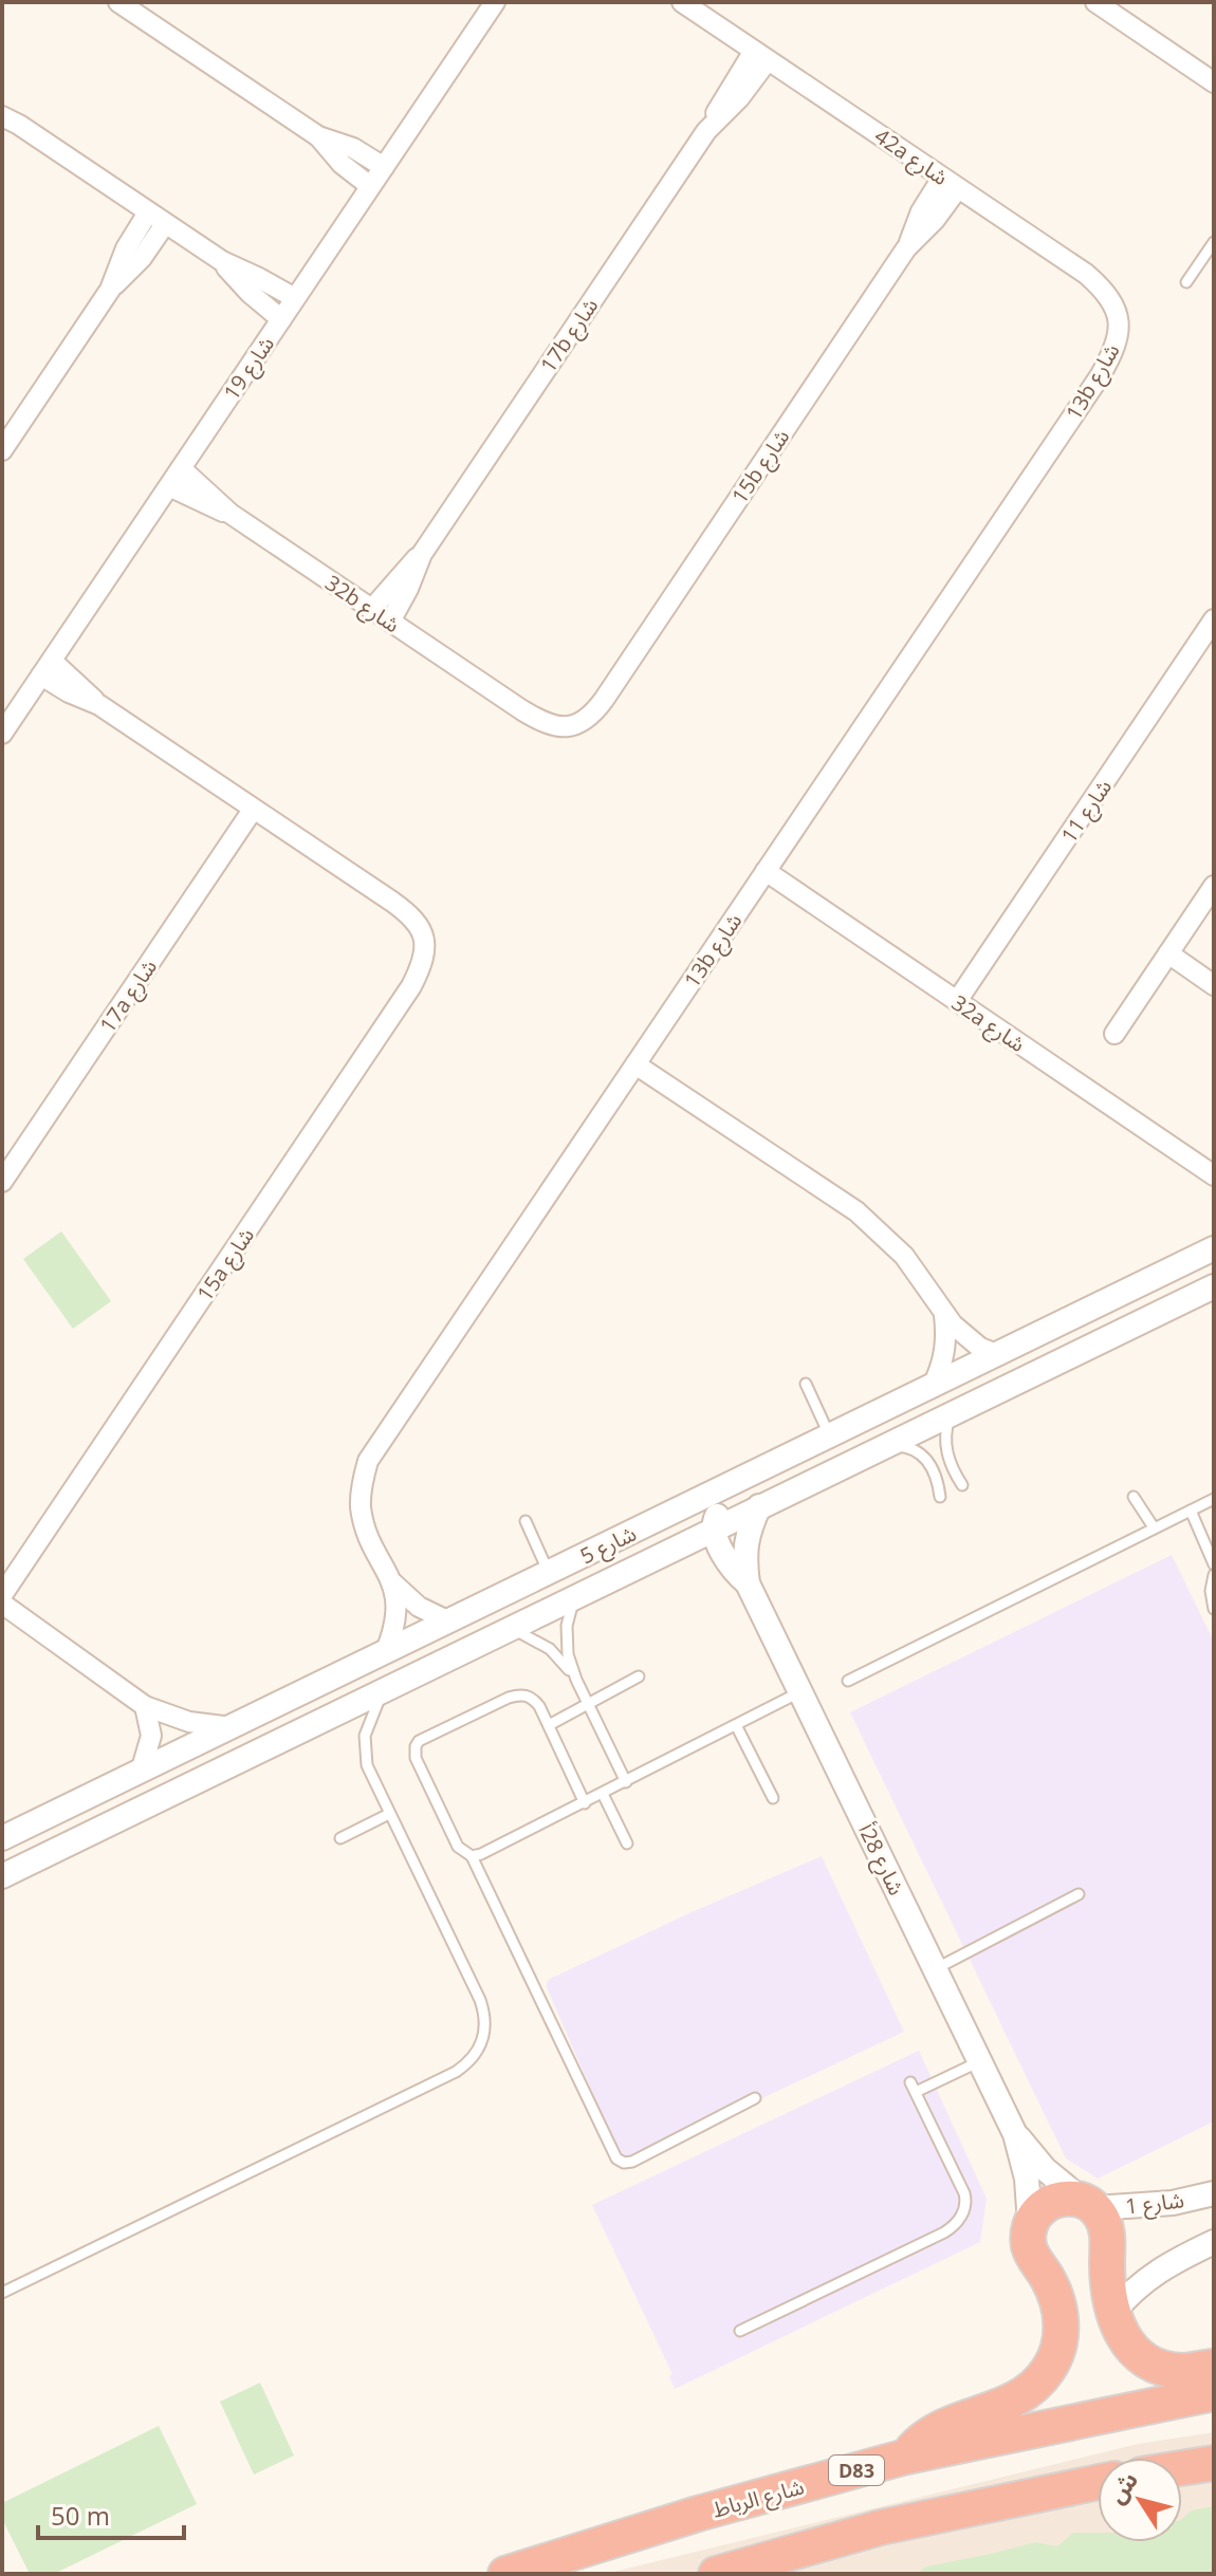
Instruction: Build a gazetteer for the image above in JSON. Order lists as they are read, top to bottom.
{
  "streets": {
    "highway": ["D83", "شارع الرباط"],
    "street": [
      "42a شارع",
      "17b شارع",
      "شارع 19",
      "13b شارع",
      "15b شارع",
      "32b شارع",
      "شارع 11",
      "17a شارع",
      "32a شارع",
      "15a شارع",
      "شارع 5",
      "شارع 28أ",
      "شارع 1"
    ]
  },
  "crossings": [
    ["42a شارع", "17b شارع"],
    ["42a شارع", "13b شارع"],
    ["42a شارع", "15b شارع"],
    ["17b شارع", "32b شارع"],
    ["شارع 19", "32b شارع"],
    ["13b شارع", "32a شارع"],
    ["13b شارع", "شارع 5"],
    ["15b شارع", "32b شارع"],
    ["شارع 11", "32a شارع"],
    ["17a شارع", "15a شارع"],
    ["شارع 5", "شارع 28أ"],
    ["شارع 28أ", "شارع 1"]
  ],
  "scale_bar": "50 m",
  "north": "top left"
}
